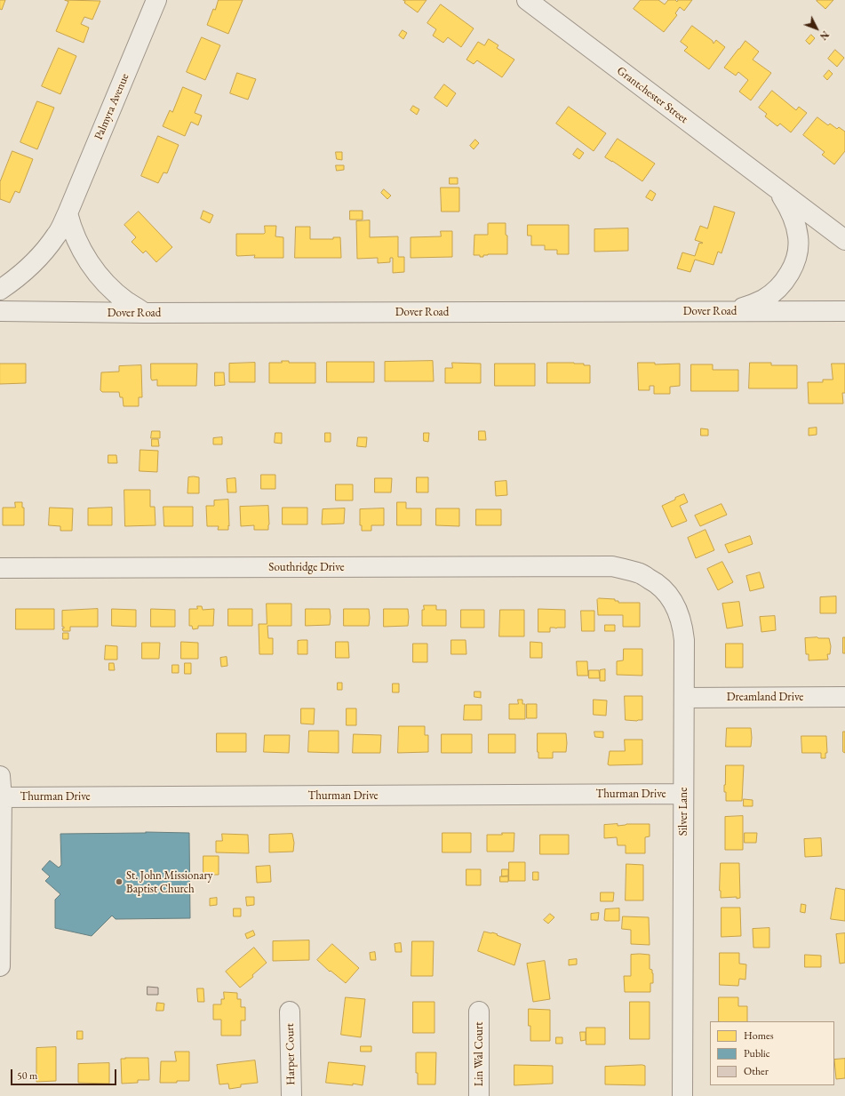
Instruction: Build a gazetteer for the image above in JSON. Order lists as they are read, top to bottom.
{
  "streets": {
    "street": [
      "Grantchester Street",
      "Palmyra Avenue",
      "Dover Road",
      "Southridge Drive",
      "Dreamland Drive",
      "Thurman Drive",
      "Silver Lane",
      "Harper Court",
      "Lin Wal Court"
    ]
  },
  "crossings": [
    ["Grantchester Street", "Dover Road"],
    ["Southridge Drive", "Silver Lane"],
    ["Dreamland Drive", "Silver Lane"],
    ["Thurman Drive", "Silver Lane"]
  ],
  "places": ["St. John Missionary Baptist Church"],
  "legend": ["Homes", "Public", "Other"],
  "scale_bar": "50 m",
  "north": "bottom right"
}
